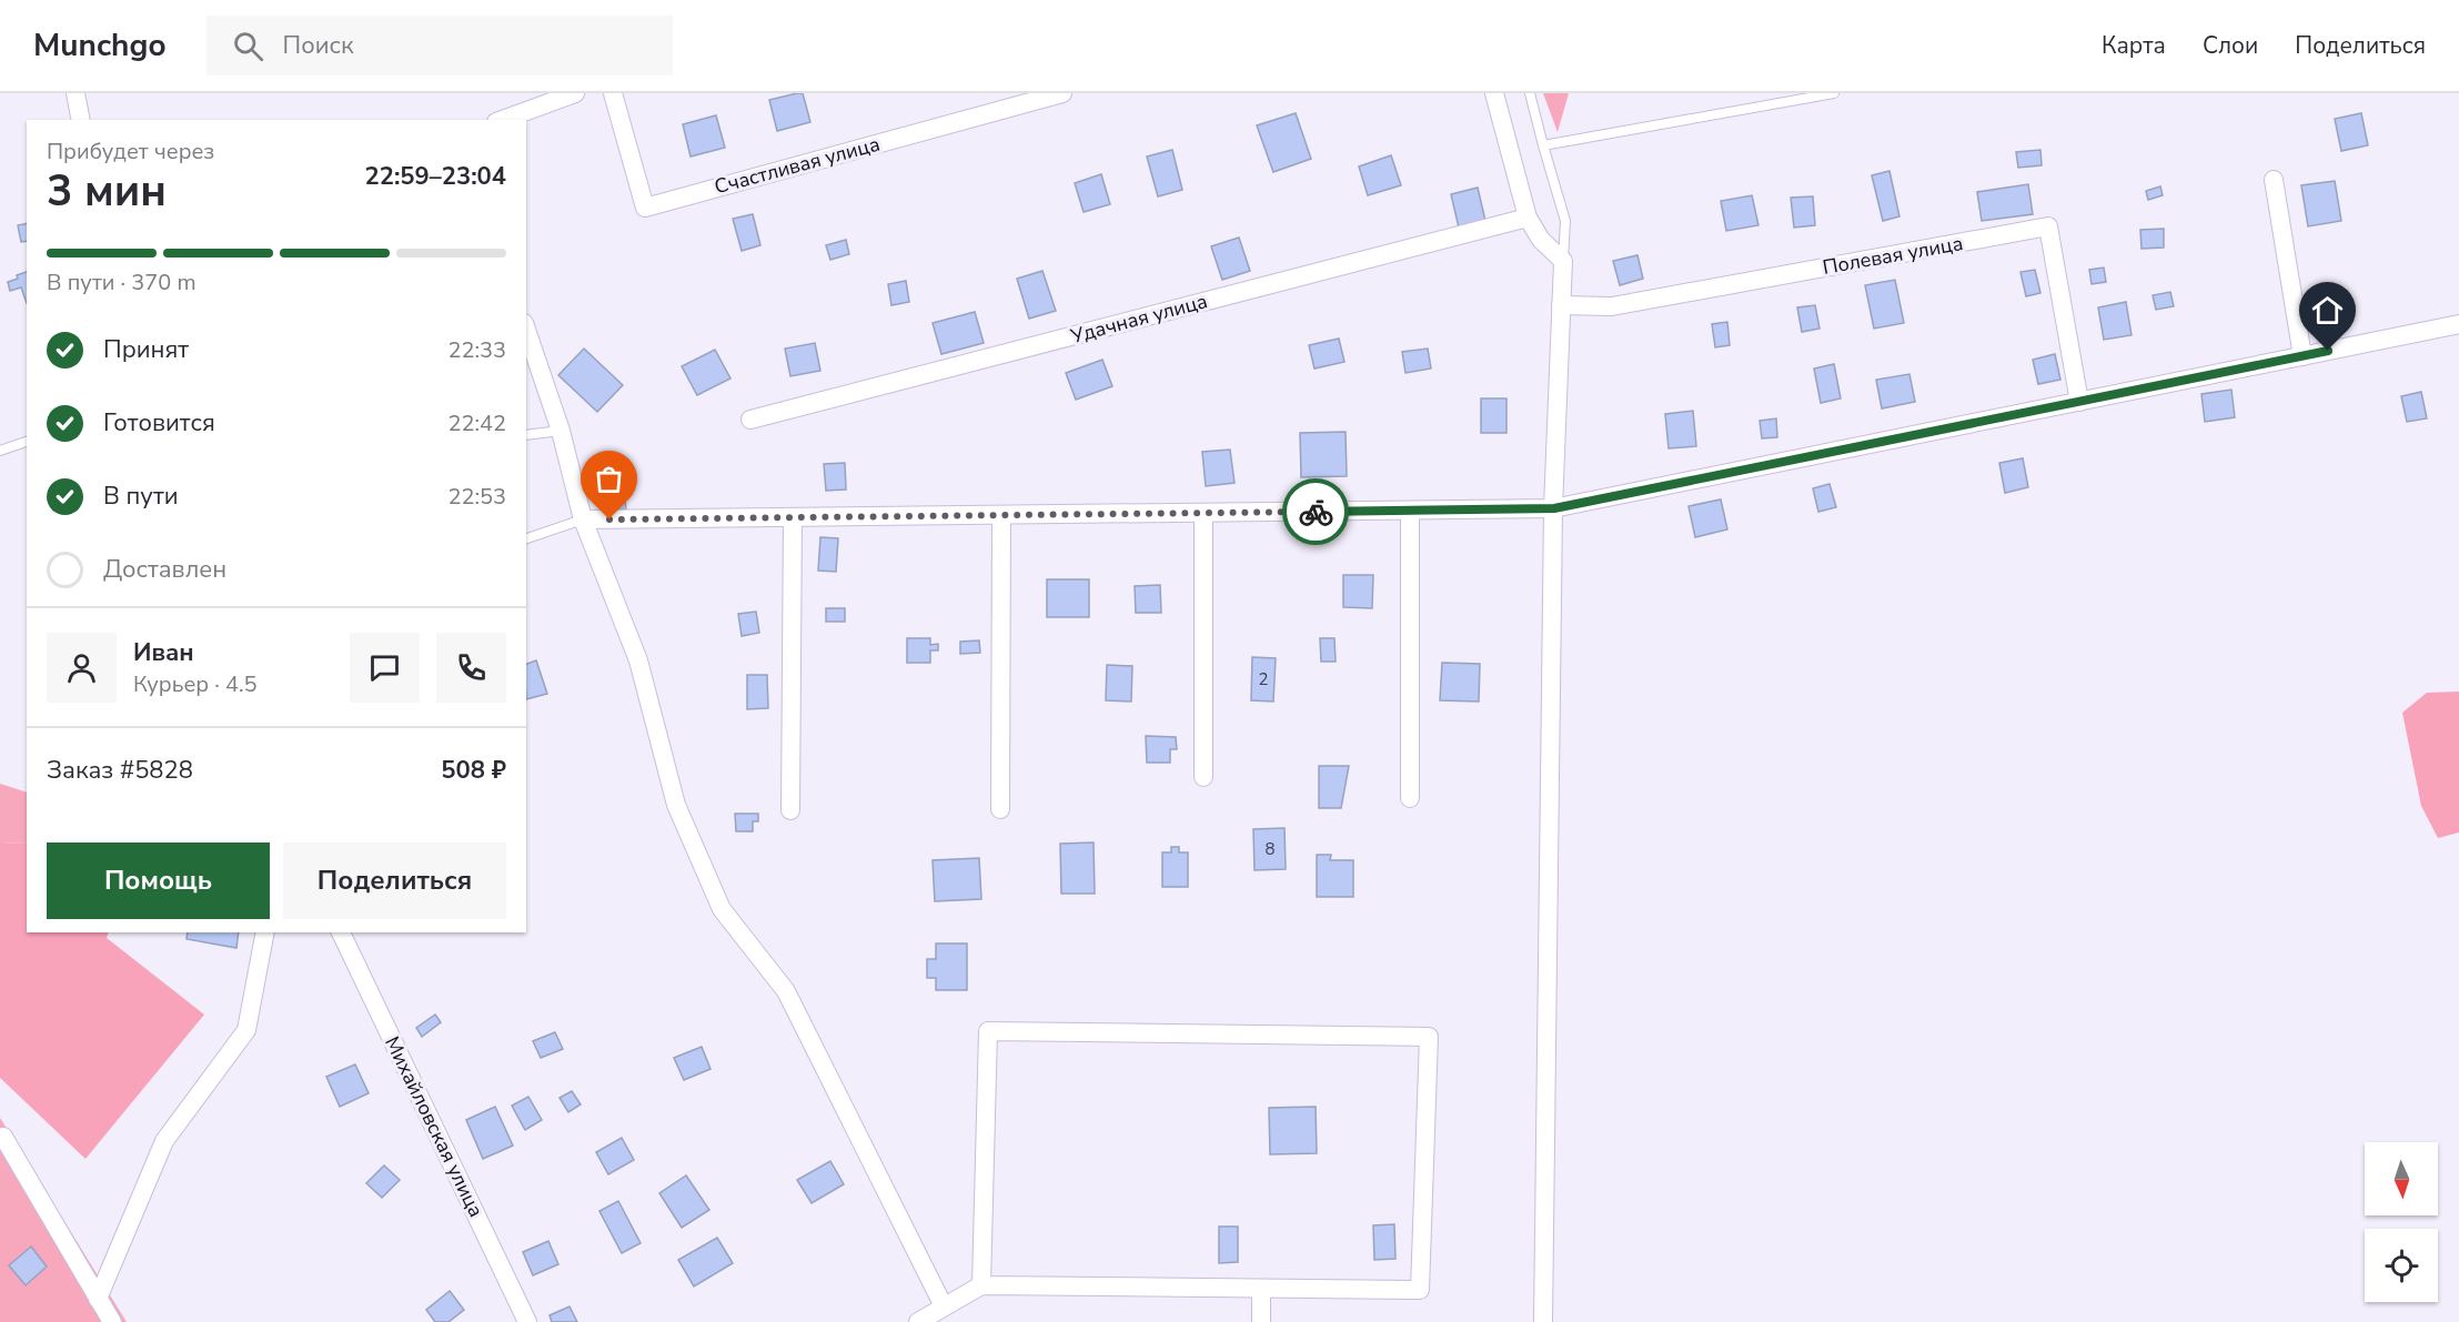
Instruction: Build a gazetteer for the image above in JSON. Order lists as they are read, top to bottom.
{
  "streets": {
    "street": [
      "Счастливая улица",
      "Полевая улица",
      "Удачная улица",
      "Михайловская улица"
    ]
  },
  "house_numbers": ["2", "8"],
  "north": "bottom",
  "page": {
    "header": "Munchgo",
    "search": "Поиск",
    "nav": ["Карта", "Слои", "Поделиться"],
    "heading": ["3 мин", "Прибудет через", "22:59–23:04"],
    "panel": [
      "Иван",
      "Курьер · 4.5",
      "Заказ #5828",
      "508 ₽"
    ],
    "bar": "В пути · 370 m",
    "list": [
      ["Принят", "22:33"],
      ["Готовится", "22:42"],
      ["В пути", "22:53"],
      "Доставлен"
    ],
    "buttons": ["Помощь", "Поделиться"]
  }
}
